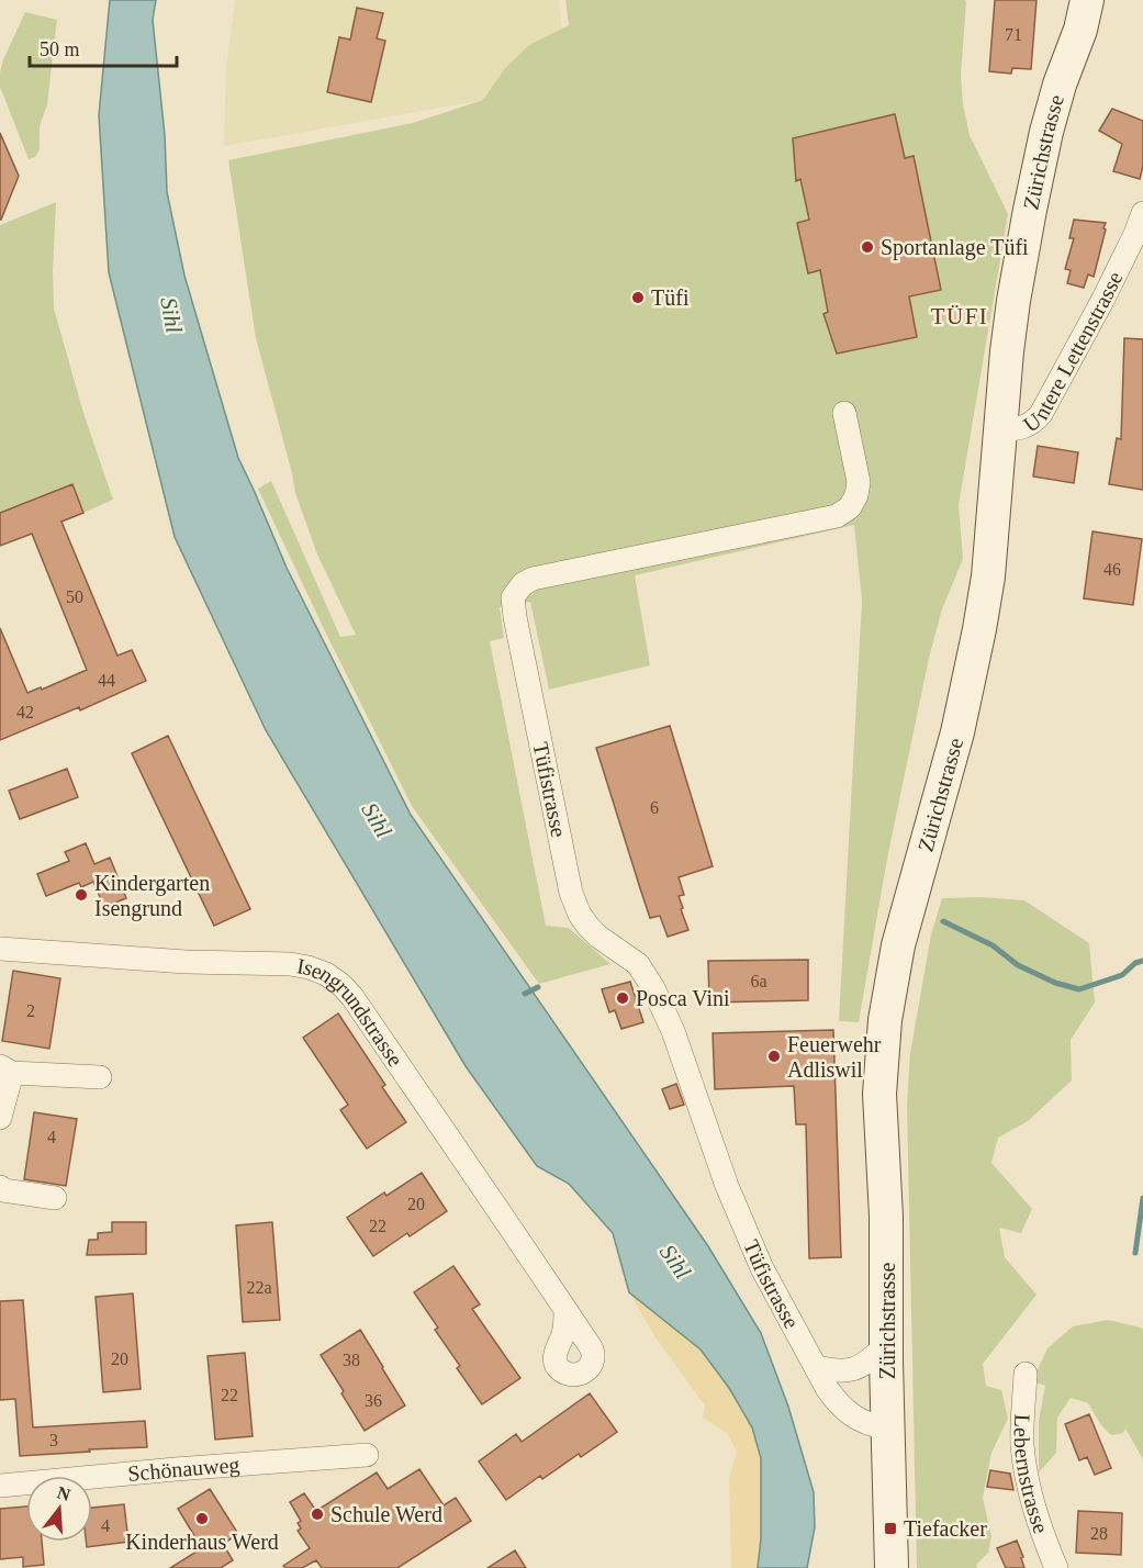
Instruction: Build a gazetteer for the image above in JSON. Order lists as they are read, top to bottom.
{
  "streets": {
    "main road": ["Zürichstrasse"],
    "street": [
      "Untere Lettenstrasse",
      "Tüfistrasse",
      "Isengrundstrasse",
      "Schönauweg",
      "Lebernstrasse"
    ]
  },
  "crossings": [
    ["Zürichstrasse", "Untere Lettenstrasse"],
    ["Zürichstrasse", "Tüfistrasse"]
  ],
  "districts": ["TÜFI"],
  "water": ["Sihl"],
  "places": {
    "other": [
      "Sportanlage Tüfi",
      "Tüfi",
      "Kindergarten Isengrund",
      "Posca Vini",
      "Feuerwehr Adliswil",
      "Schule Werd",
      "Kinderhaus Werd"
    ],
    "transit": ["Tiefacker"]
  },
  "house_numbers": [
    "71",
    "46",
    "50",
    "44",
    "42",
    "6",
    "6a",
    "2",
    "4",
    "20",
    "22",
    "22a",
    "20",
    "38",
    "22",
    "36",
    "3",
    "4",
    "28"
  ],
  "scale_bar": "50 m",
  "north": "top"
}
